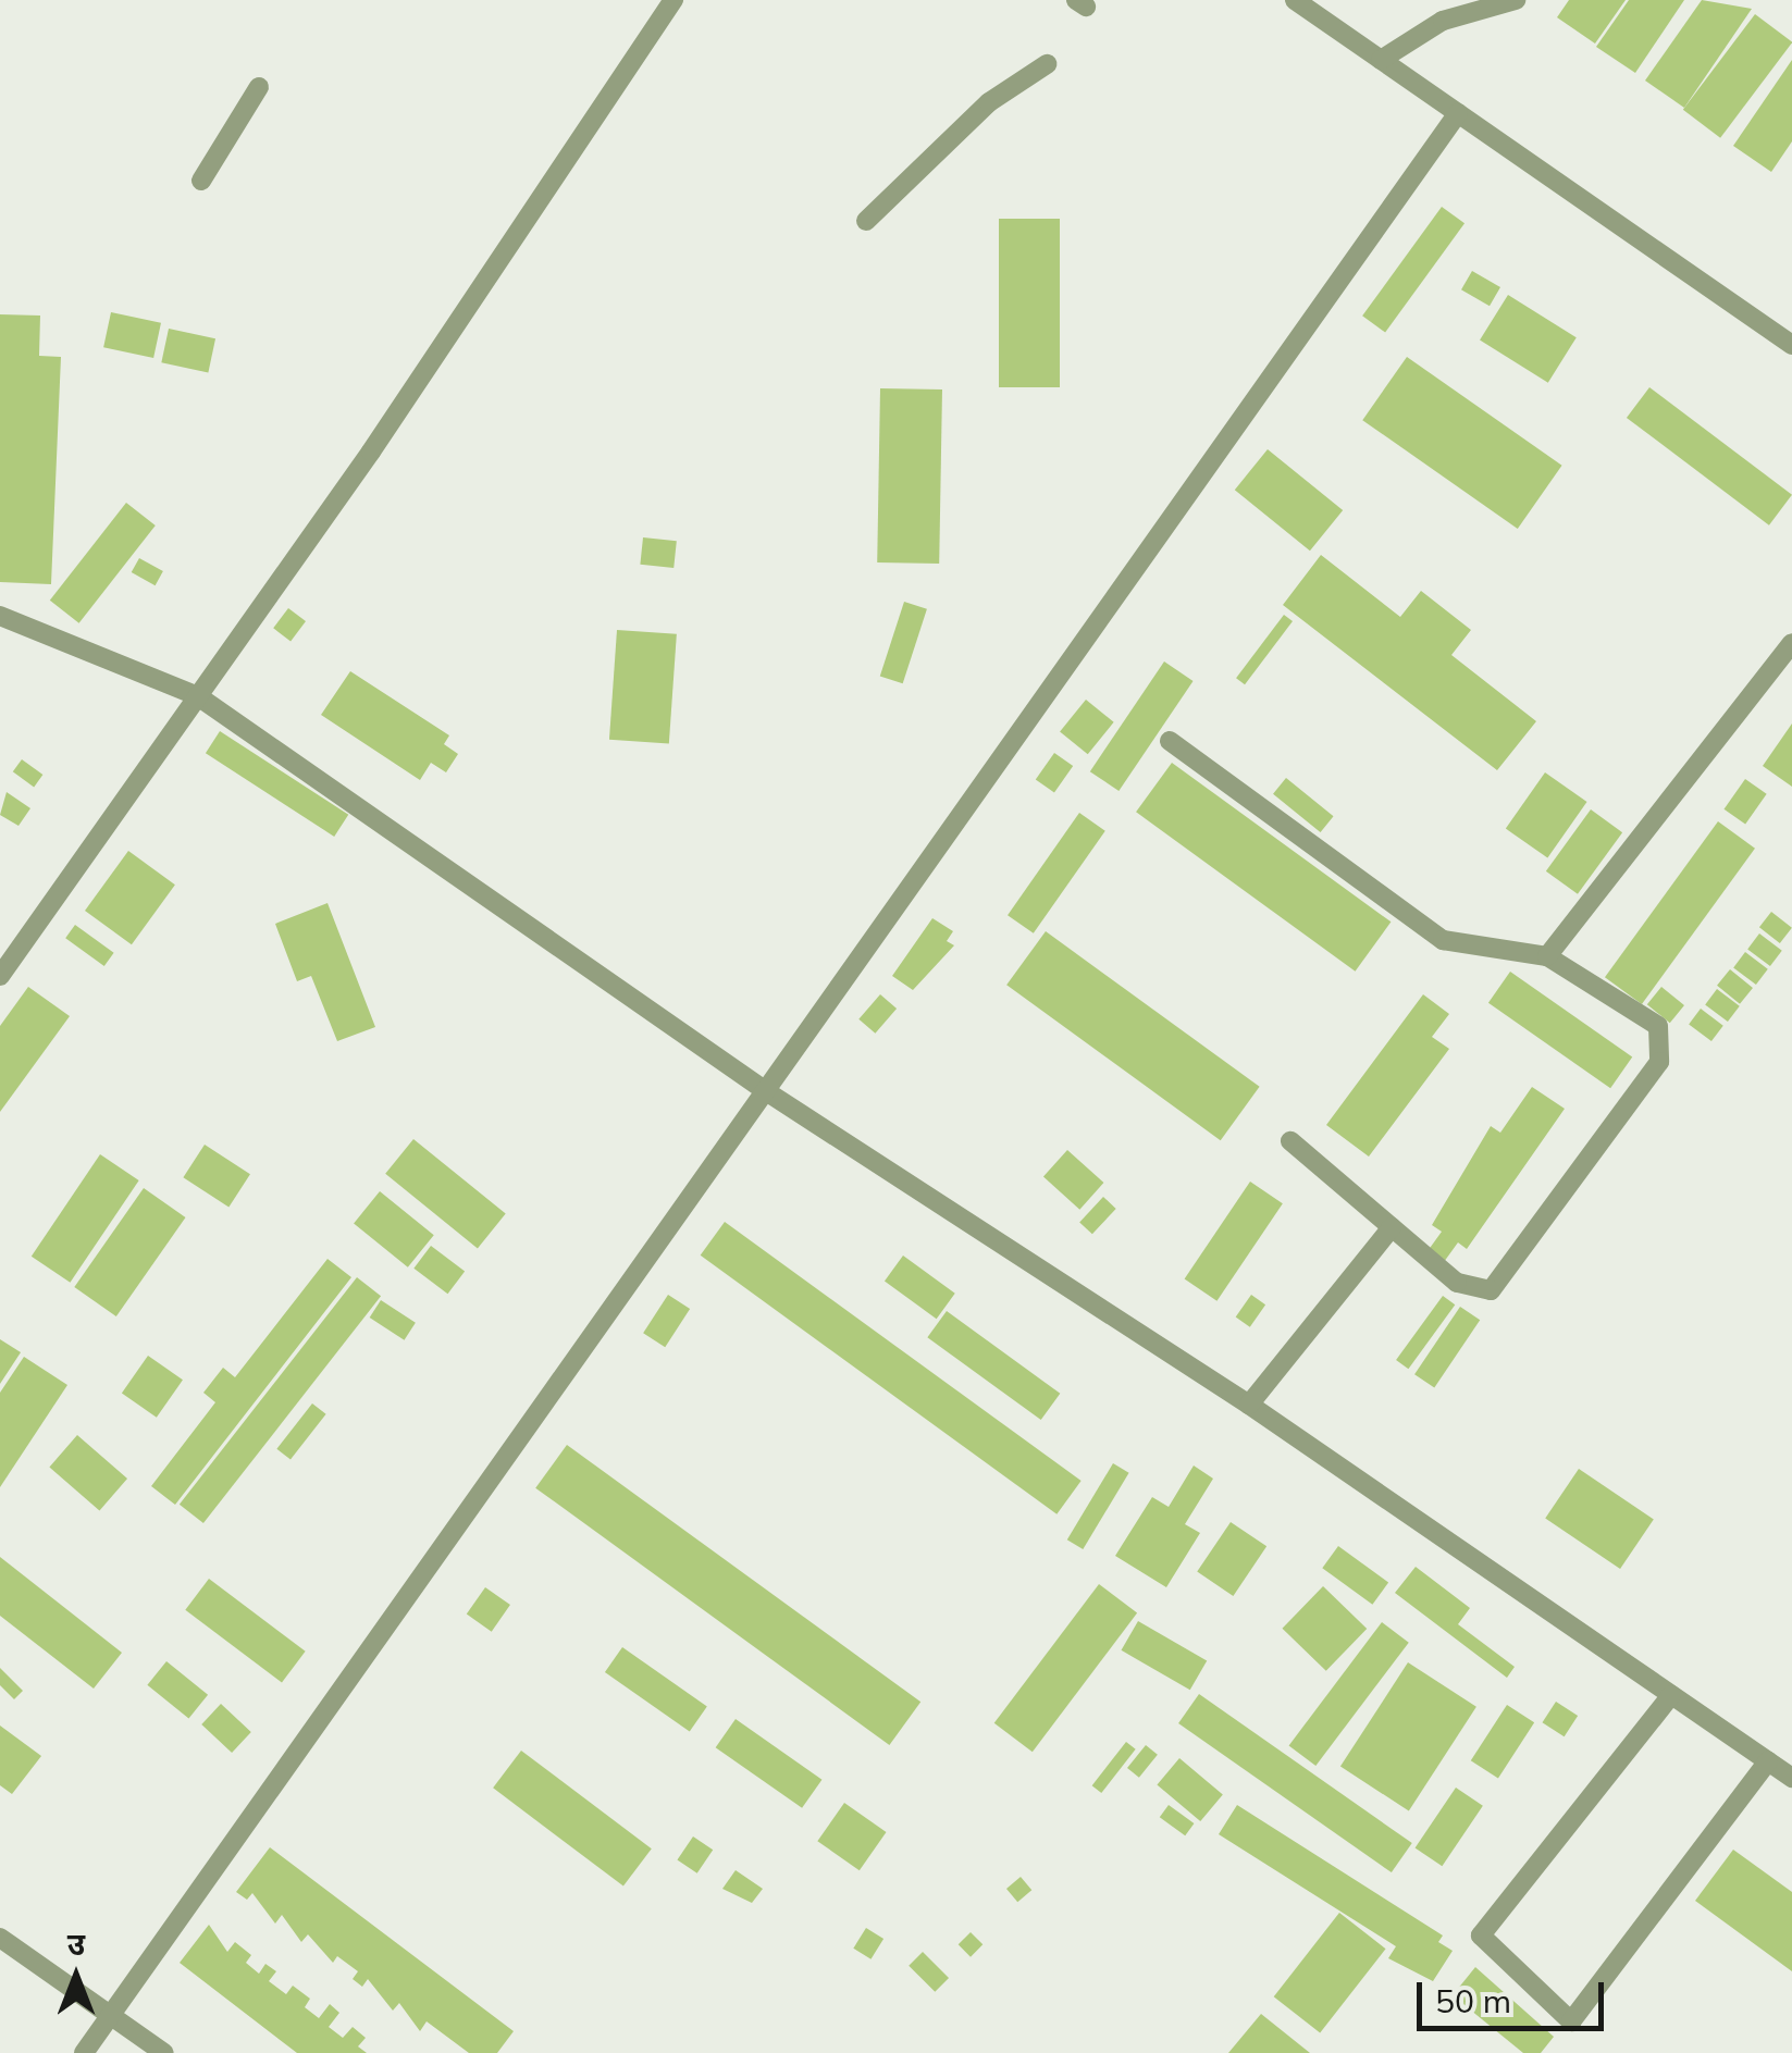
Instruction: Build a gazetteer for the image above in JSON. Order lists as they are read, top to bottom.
{
  "scale_bar": "50 m",
  "north": "top"
}
